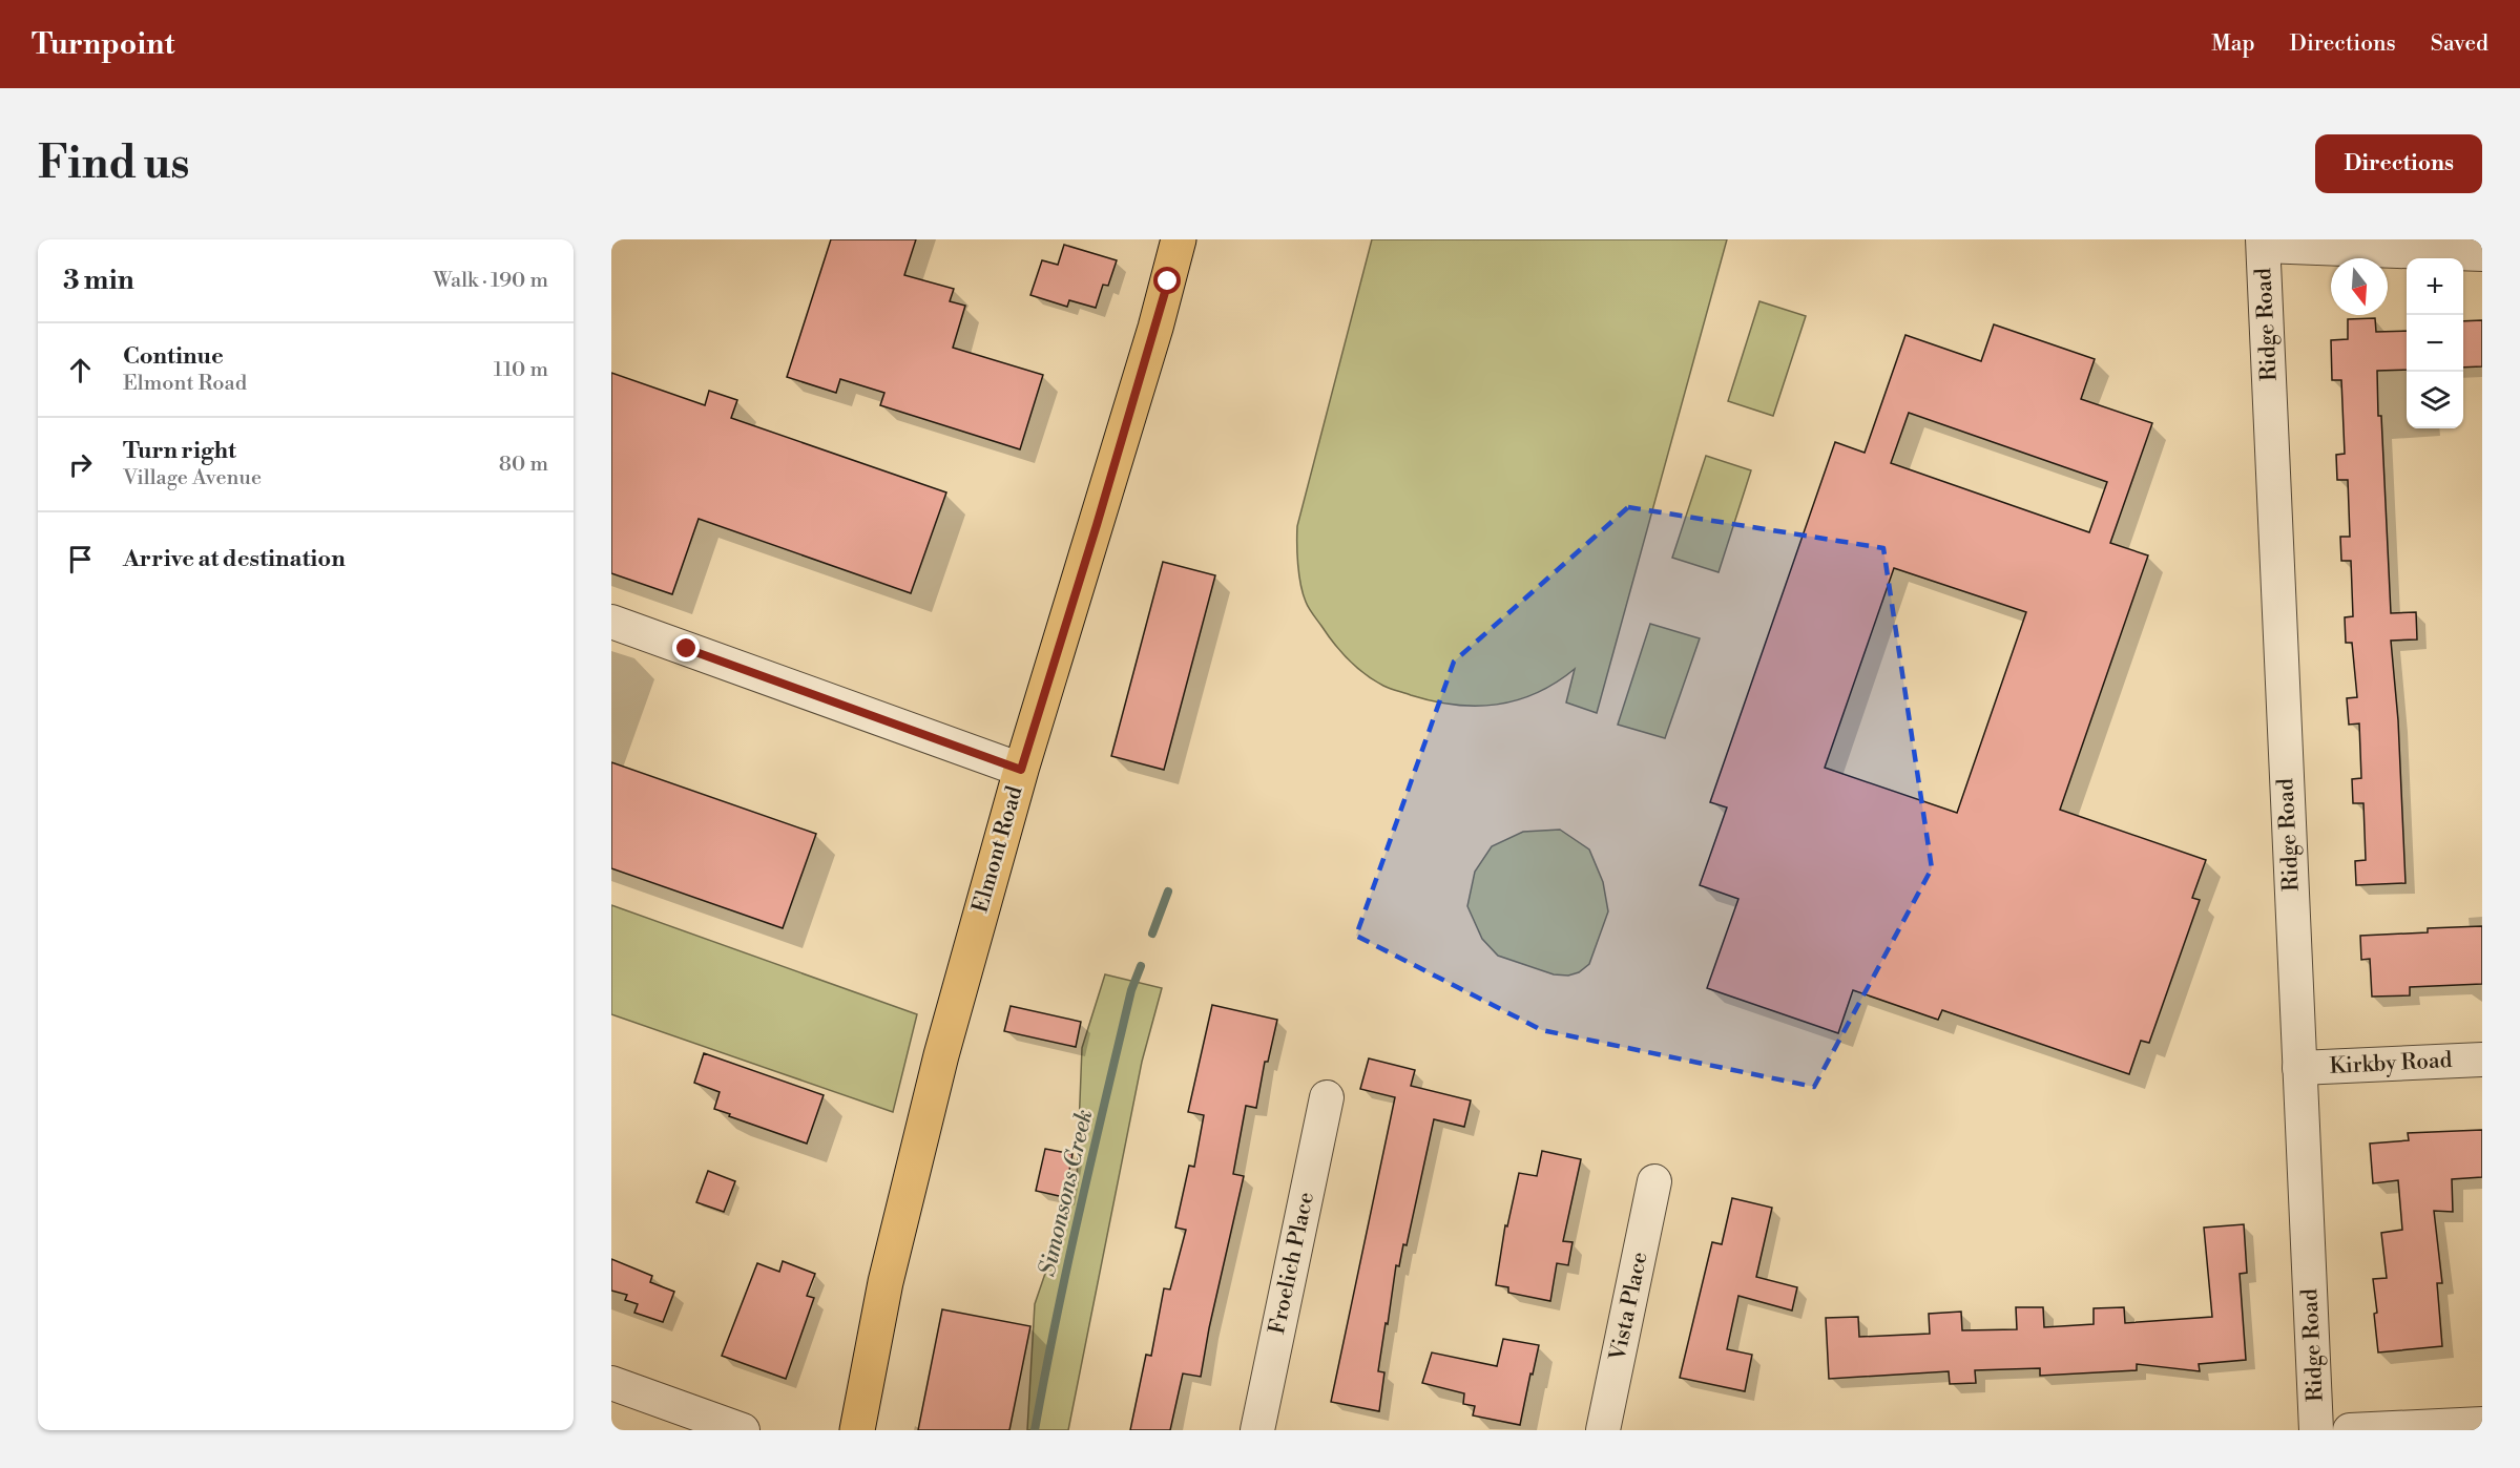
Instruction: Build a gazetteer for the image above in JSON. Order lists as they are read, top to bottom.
{
  "streets": {
    "main road": ["Elmont Road"],
    "street": [
      "Ridge Road",
      "Kirkby Road",
      "Froelich Place",
      "Vista Place"
    ]
  },
  "crossings": [
    ["Ridge Road", "Kirkby Road"]
  ],
  "water": ["Simonsons Creek"],
  "north": "bottom",
  "page": {
    "header": "Turnpoint",
    "nav": ["Map", "Directions", "Saved"],
    "buttons": "Directions",
    "title": "Find us",
    "heading": ["3 min", "Walk · 190 m"],
    "map_buttons": ["+", "−"],
    "list": [
      ["Continue", "Elmont Road", "110 m"],
      ["Turn right", "Village Avenue", "80 m"],
      "Arrive at destination"
    ]
  }
}
